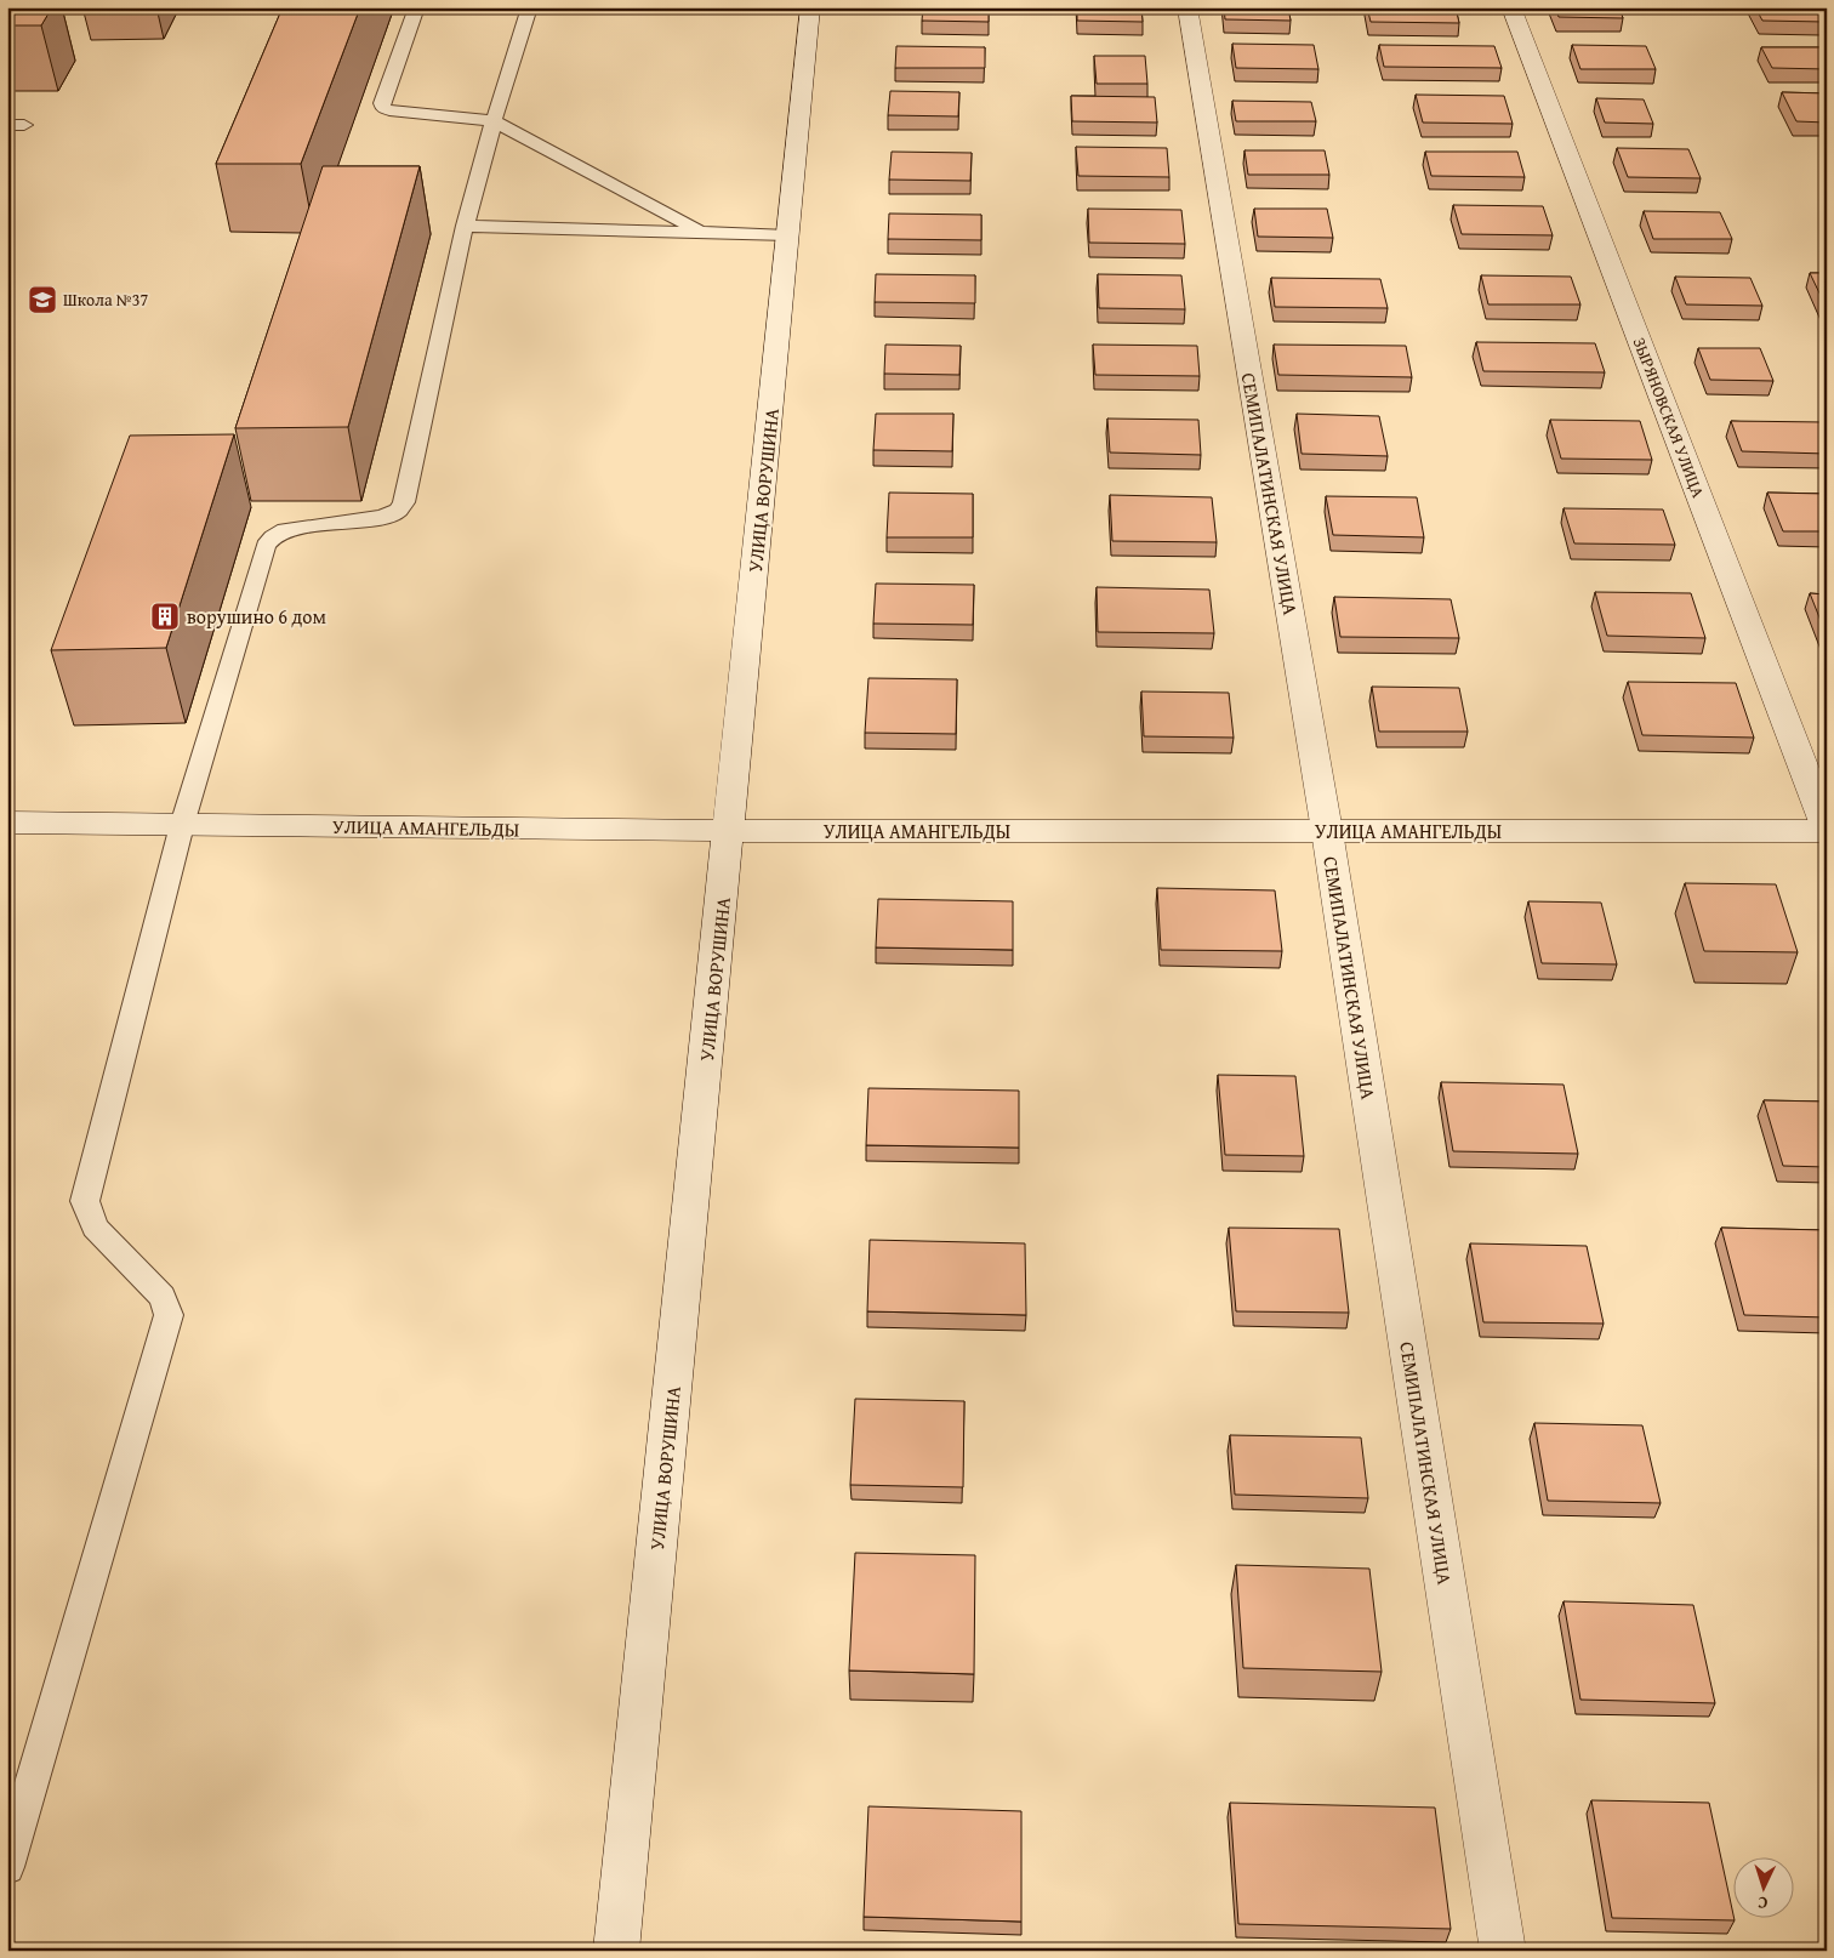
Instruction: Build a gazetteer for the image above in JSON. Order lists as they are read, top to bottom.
{
  "streets": {
    "street": [
      "ЗЫРЯНОВСКАЯ УЛИЦА",
      "УЛИЦА ВОРУШИНА",
      "СЕМИПАЛАТИНСКАЯ УЛИЦА",
      "УЛИЦА АМАНГЕЛЬДЫ"
    ]
  },
  "crossings": [
    ["ЗЫРЯНОВСКАЯ УЛИЦА", "УЛИЦА АМАНГЕЛЬДЫ"],
    ["УЛИЦА ВОРУШИНА", "УЛИЦА АМАНГЕЛЬДЫ"],
    ["СЕМИПАЛАТИНСКАЯ УЛИЦА", "УЛИЦА АМАНГЕЛЬДЫ"]
  ],
  "places": {
    "school or university": ["Школа №37"],
    "building": ["ворушино 6 дом"]
  },
  "north": "bottom"
}
